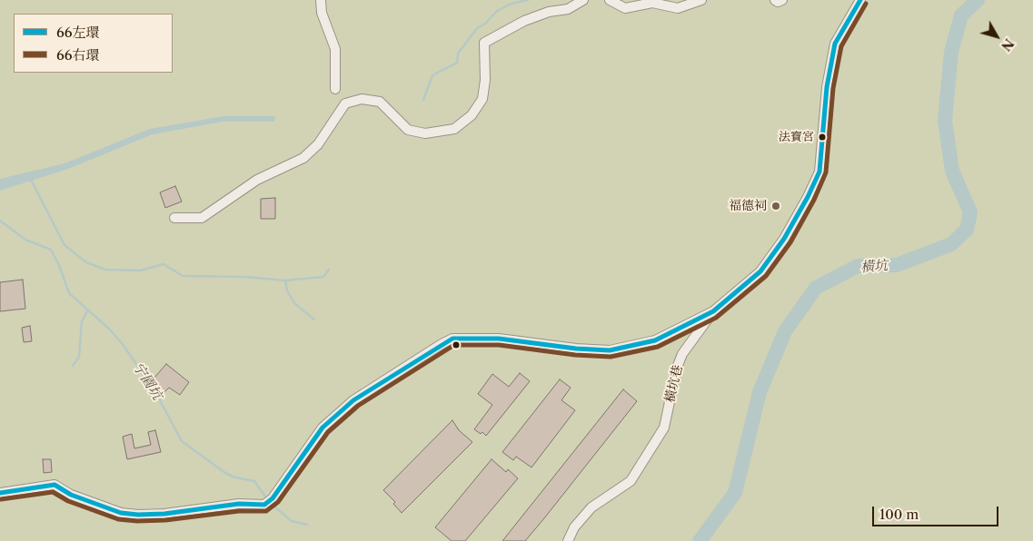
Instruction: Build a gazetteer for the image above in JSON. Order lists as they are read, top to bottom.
{
  "streets": {
    "street": ["橫坑巷"]
  },
  "water": ["橫坑", "宁園坑"],
  "places": ["法寶宮", "福德祠"],
  "lines": ["transit line 66左環", "transit line 66右環"],
  "legend": ["66左環", "66右環"],
  "scale_bar": "100 m",
  "north": "bottom right"
}
